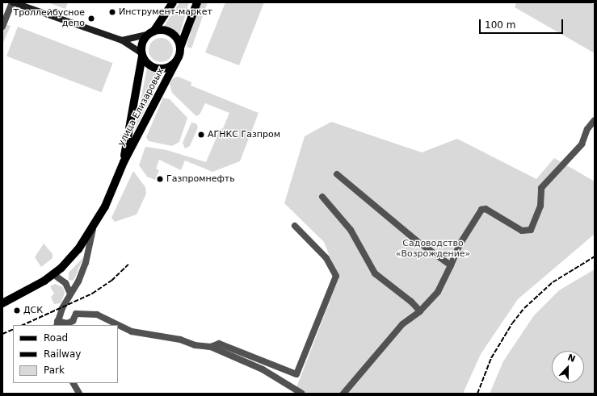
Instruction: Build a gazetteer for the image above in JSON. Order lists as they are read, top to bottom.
{
  "streets": {
    "main road": ["улица Елизаровых"]
  },
  "parks": ["Садоводство «Возрождение»"],
  "places": [
    "Инструмент-маркет",
    "Троллейбусное депо",
    "АГНКС Газпром",
    "Газпромнефть",
    "ДСК"
  ],
  "legend": ["Road", "Railway", "Park"],
  "scale_bar": "100 m",
  "north": "top"
}
